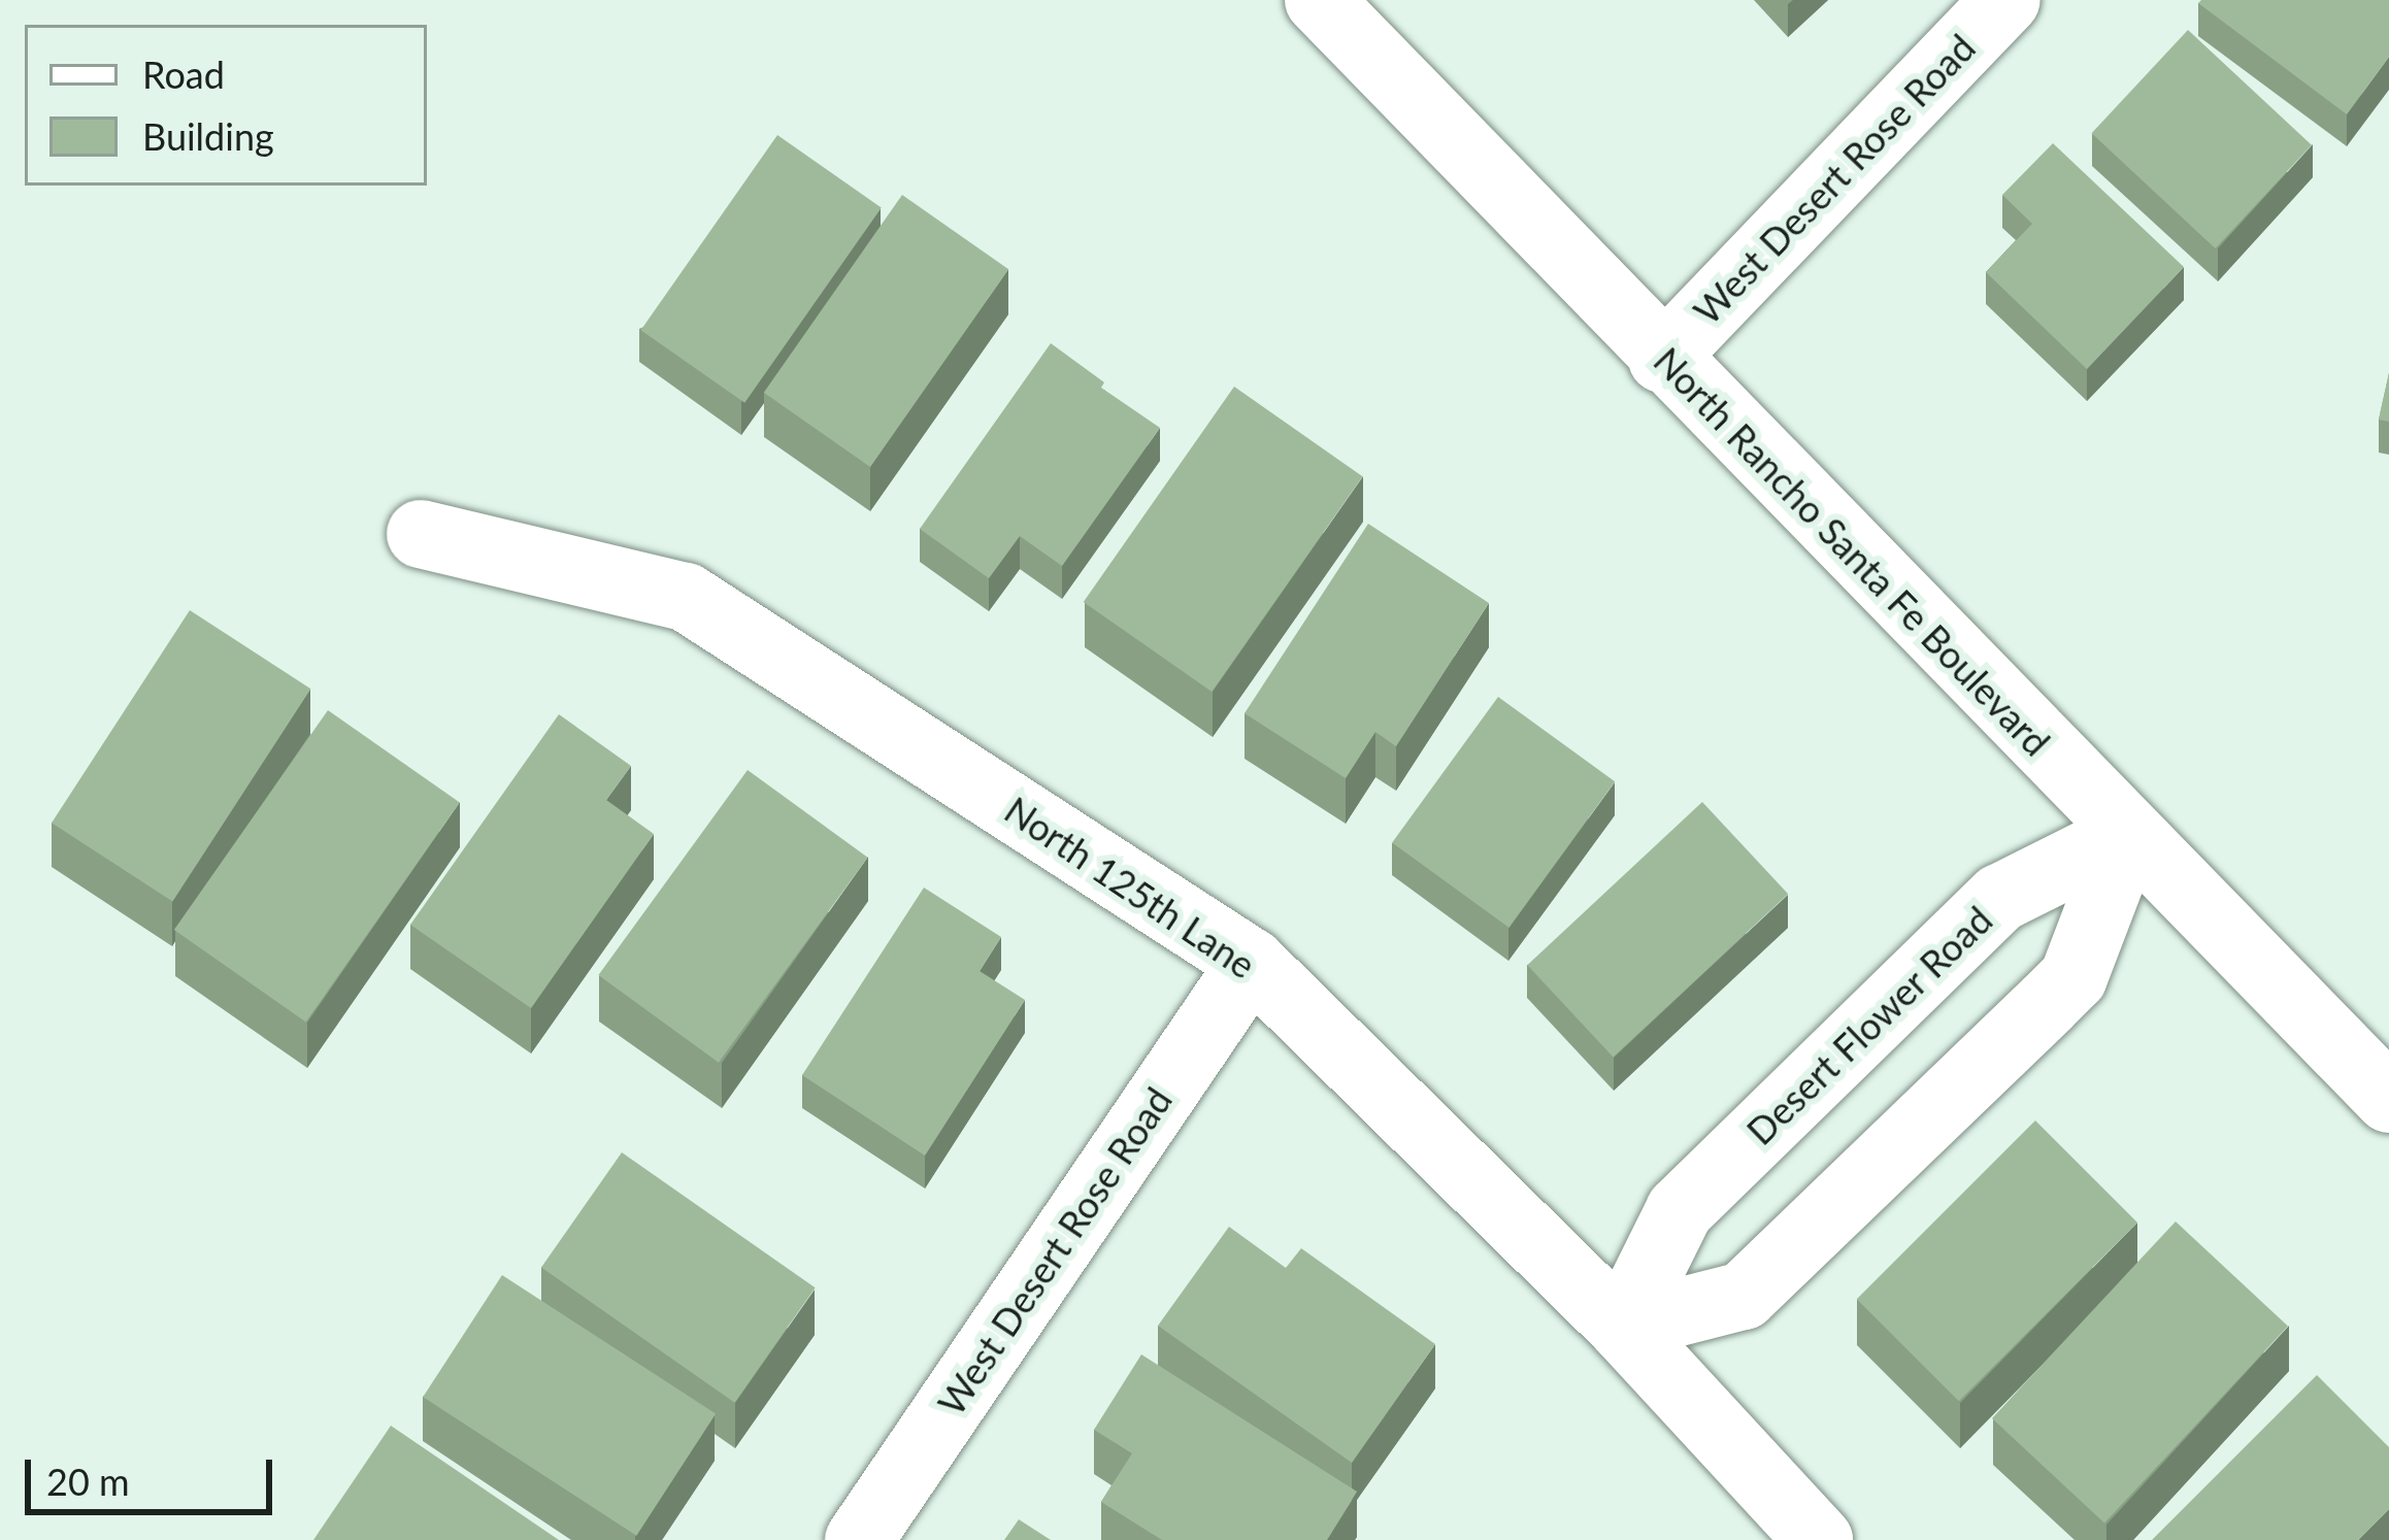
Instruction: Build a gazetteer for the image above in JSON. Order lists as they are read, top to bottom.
{
  "streets": {
    "street": [
      "West Desert Rose Road",
      "North Rancho Santa Fe Boulevard",
      "North 125th Lane",
      "Desert Flower Road"
    ]
  },
  "crossings": [
    ["West Desert Rose Road", "North Rancho Santa Fe Boulevard"],
    ["West Desert Rose Road", "North 125th Lane"],
    ["North Rancho Santa Fe Boulevard", "Desert Flower Road"],
    ["North 125th Lane", "Desert Flower Road"]
  ],
  "legend": ["Road", "Building"],
  "scale_bar": "20 m"
}
